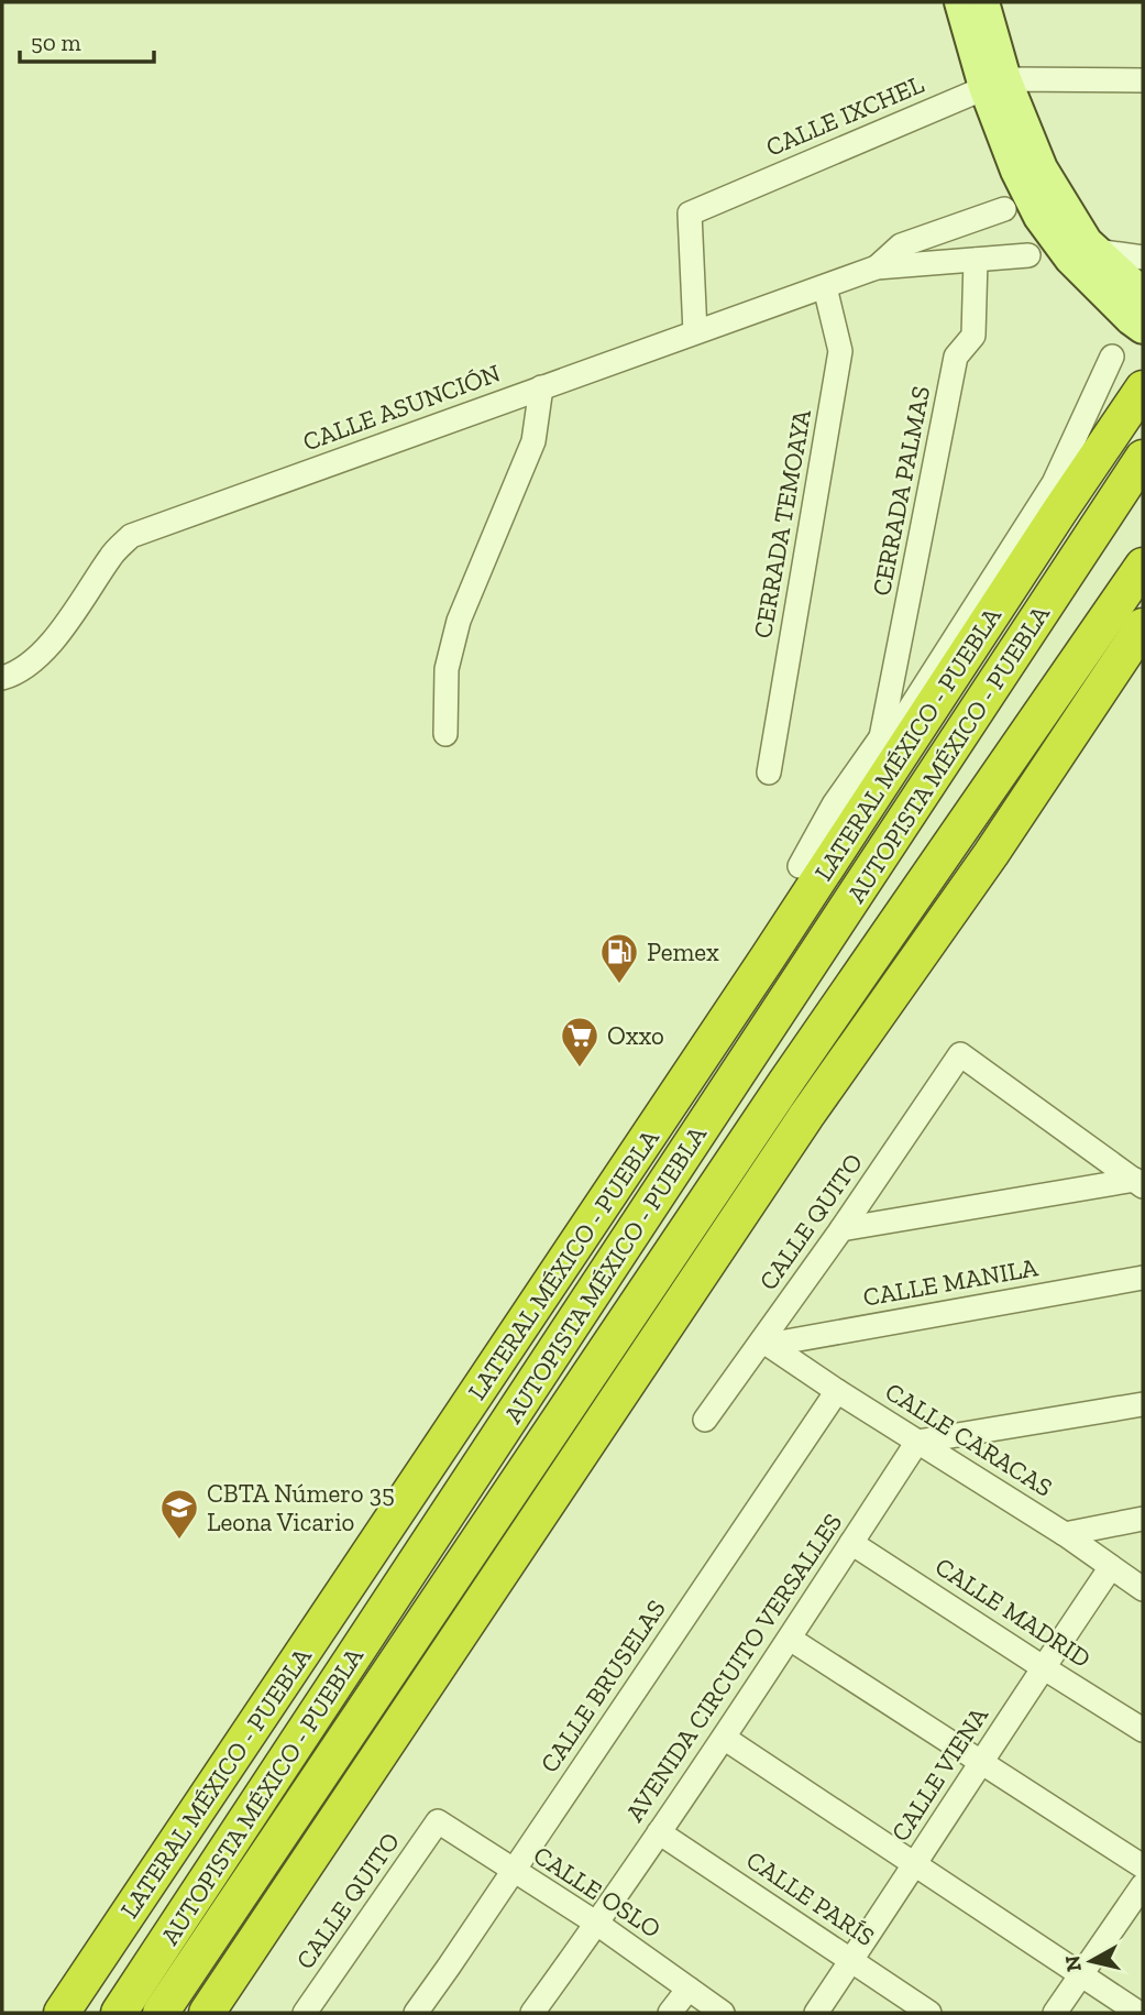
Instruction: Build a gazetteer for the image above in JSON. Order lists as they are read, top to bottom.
{
  "streets": {
    "highway": ["LATERAL MÉXICO - PUEBLA", "AUTOPISTA MÉXICO - PUEBLA"],
    "street": [
      "CALLE IXCHEL",
      "CALLE ASUNCIÓN",
      "CERRADA PALMAS",
      "CERRADA TEMOAYA",
      "CALLE QUITO",
      "CALLE MANILA",
      "CALLE CARACAS",
      "CALLE MADRID",
      "AVENIDA CIRCUITO VERSALLES",
      "CALLE BRUSELAS",
      "CALLE VIENA",
      "CALLE OSLO",
      "CALLE PARÍS"
    ]
  },
  "crossings": [
    ["CALLE IXCHEL", "CALLE ASUNCIÓN"],
    ["CALLE ASUNCIÓN", "CERRADA PALMAS"],
    ["CALLE ASUNCIÓN", "CERRADA TEMOAYA"],
    ["CALLE QUITO", "CALLE MANILA"],
    ["CALLE QUITO", "CALLE CARACAS"],
    ["CALLE QUITO", "CALLE OSLO"],
    ["CALLE MANILA", "CALLE CARACAS"],
    ["CALLE CARACAS", "AVENIDA CIRCUITO VERSALLES"],
    ["CALLE CARACAS", "CALLE BRUSELAS"],
    ["CALLE CARACAS", "CALLE VIENA"],
    ["CALLE MADRID", "AVENIDA CIRCUITO VERSALLES"],
    ["CALLE MADRID", "CALLE VIENA"],
    ["AVENIDA CIRCUITO VERSALLES", "CALLE OSLO"],
    ["AVENIDA CIRCUITO VERSALLES", "CALLE PARÍS"],
    ["CALLE BRUSELAS", "CALLE OSLO"],
    ["CALLE VIENA", "CALLE PARÍS"]
  ],
  "places": {
    "fuel station": ["Pemex"],
    "supermarket": ["Oxxo"],
    "school or university": ["CBTA Número 35 Leona Vicario"]
  },
  "scale_bar": "50 m",
  "north": "left"
}
